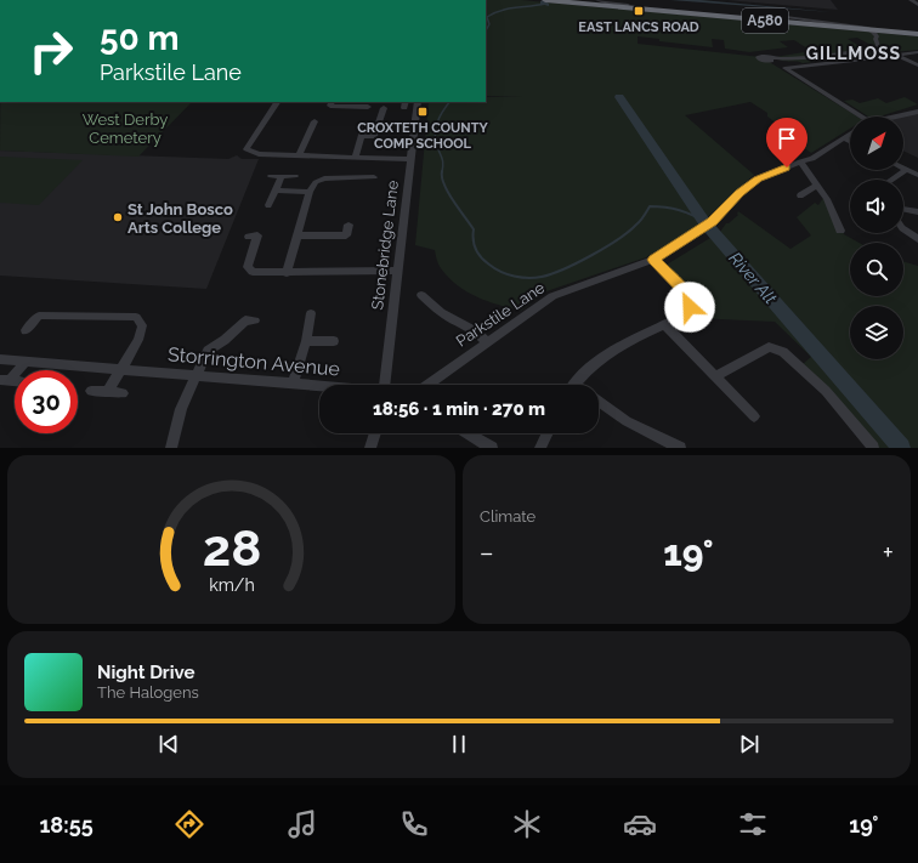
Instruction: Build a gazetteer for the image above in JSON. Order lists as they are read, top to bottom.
{
  "streets": {
    "highway": ["A580"],
    "street": ["Stonebridge Lane", "Parkstile Lane", "Storrington Avenue"]
  },
  "districts": ["GILLMOSS"],
  "water": ["River Alt"],
  "parks": ["West Derby Cemetery"],
  "places": {
    "transit": ["EAST LANCS ROAD", "CROXTETH COUNTY COMP SCHOOL"],
    "other": ["St John Bosco Arts College"]
  },
  "north": "top right",
  "page": {
    "turn": ["50 m", "Parkstile Lane"],
    "limit": "30",
    "trip": "18:56 · 1 min · 270 m",
    "tile": "Climate",
    "heat": ["−", "19°", "+"],
    "song": ["Night Drive", "The Halogens"],
    "tabs": ["18:55", "19°"],
    "gauge": ["28", "km/h"]
  }
}
